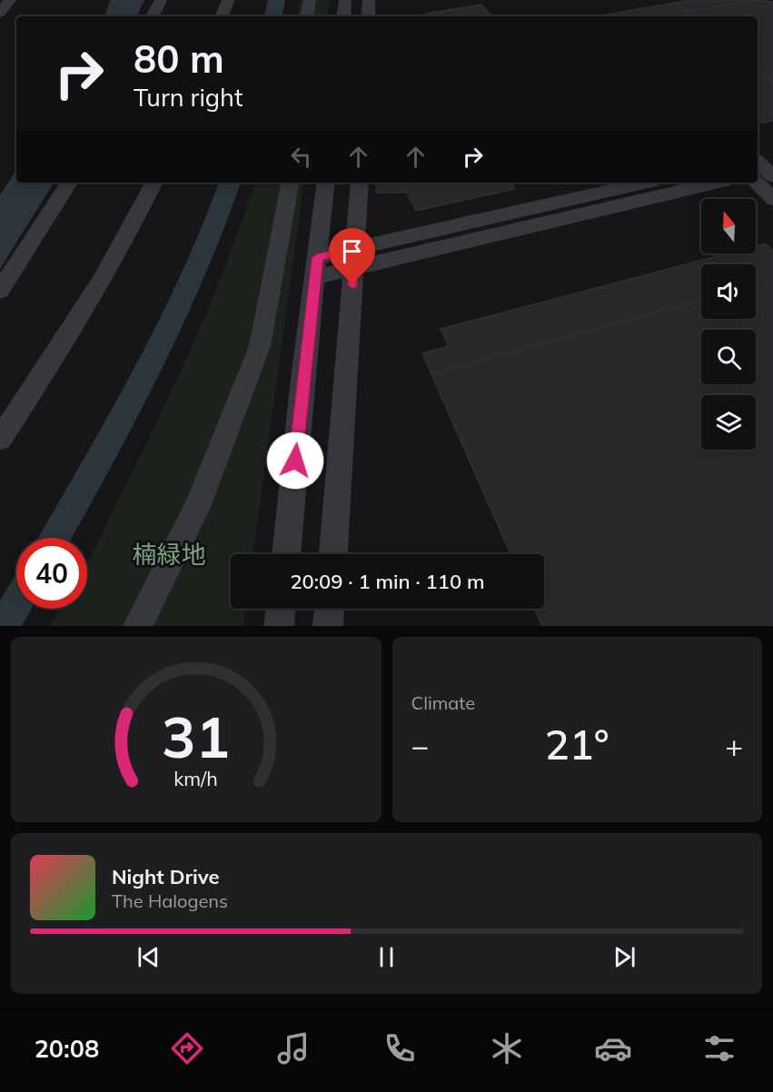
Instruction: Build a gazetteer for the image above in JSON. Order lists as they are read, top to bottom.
{
  "parks": ["楠緑地"],
  "north": "top",
  "page": {
    "turn": ["80 m", "Turn right"],
    "limit": "40",
    "trip": "20:09 · 1 min · 110 m",
    "tile": "Climate",
    "heat": ["−", "21°", "+"],
    "song": ["Night Drive", "The Halogens"],
    "tabs": "20:08",
    "gauge": ["31", "km/h"]
  }
}
